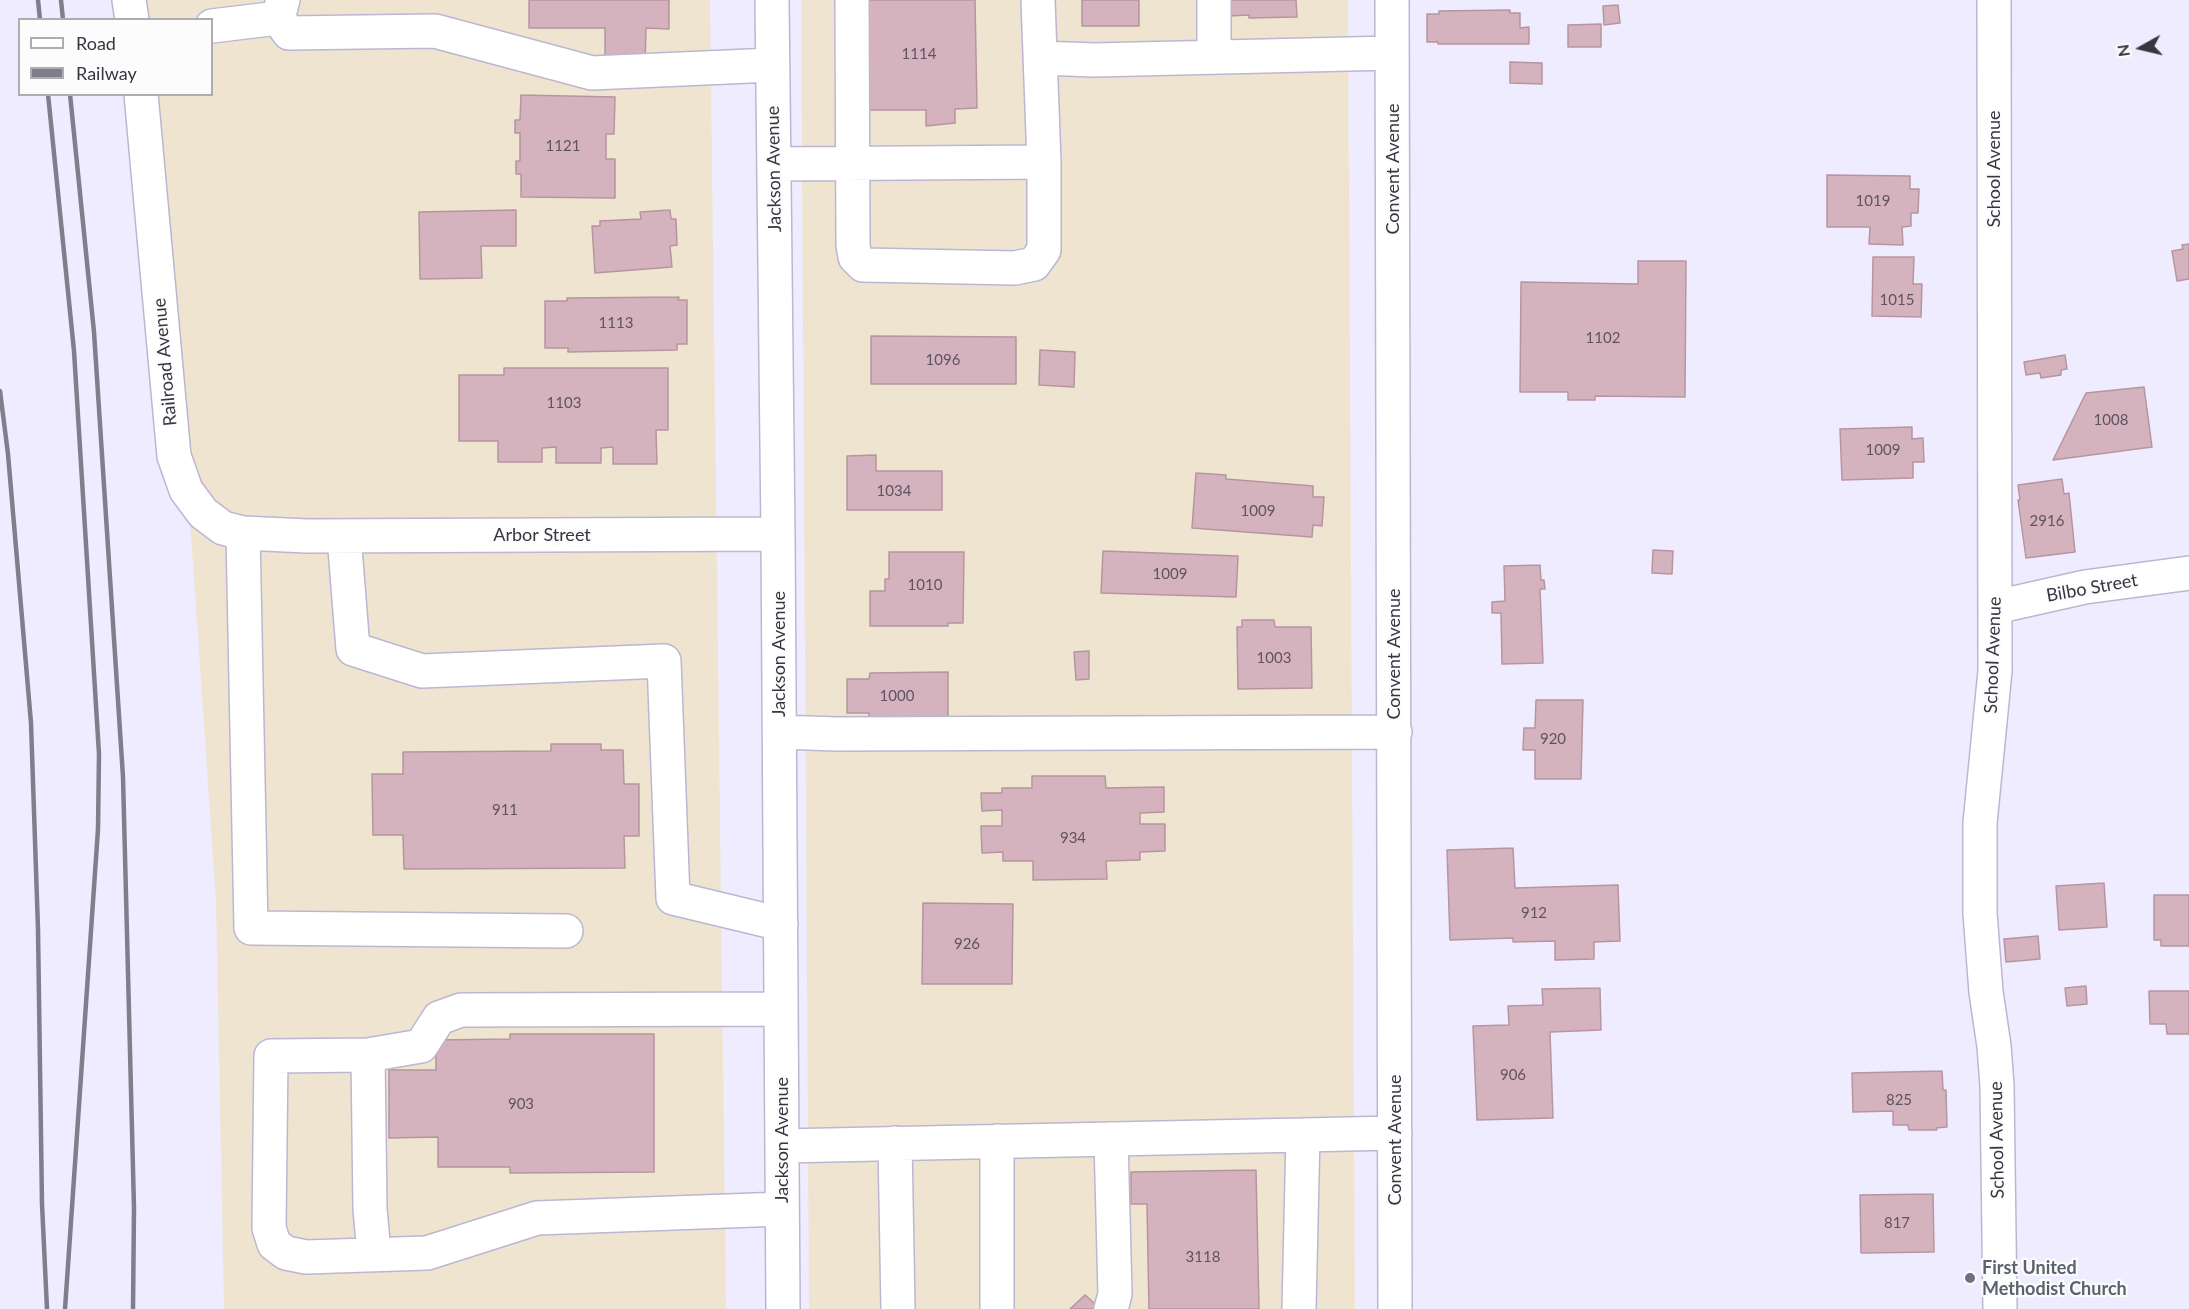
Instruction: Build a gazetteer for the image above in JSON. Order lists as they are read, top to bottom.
{
  "streets": {
    "street": [
      "Jackson Avenue",
      "Convent Avenue",
      "School Avenue",
      "Railroad Avenue",
      "Arbor Street",
      "Bilbo Street"
    ]
  },
  "crossings": [
    ["Jackson Avenue", "Arbor Street"],
    ["School Avenue", "Bilbo Street"],
    ["Railroad Avenue", "Arbor Street"]
  ],
  "places": ["First United Methodist Church"],
  "house_numbers": [
    "1114",
    "1121",
    "1019",
    "1015",
    "1113",
    "1102",
    "1096",
    "1103",
    "1008",
    "1009",
    "1034",
    "1009",
    "2916",
    "1009",
    "1010",
    "1003",
    "1000",
    "920",
    "911",
    "934",
    "912",
    "926",
    "906",
    "825",
    "903",
    "817",
    "3118"
  ],
  "legend": ["Road", "Railway"],
  "north": "left"
}
